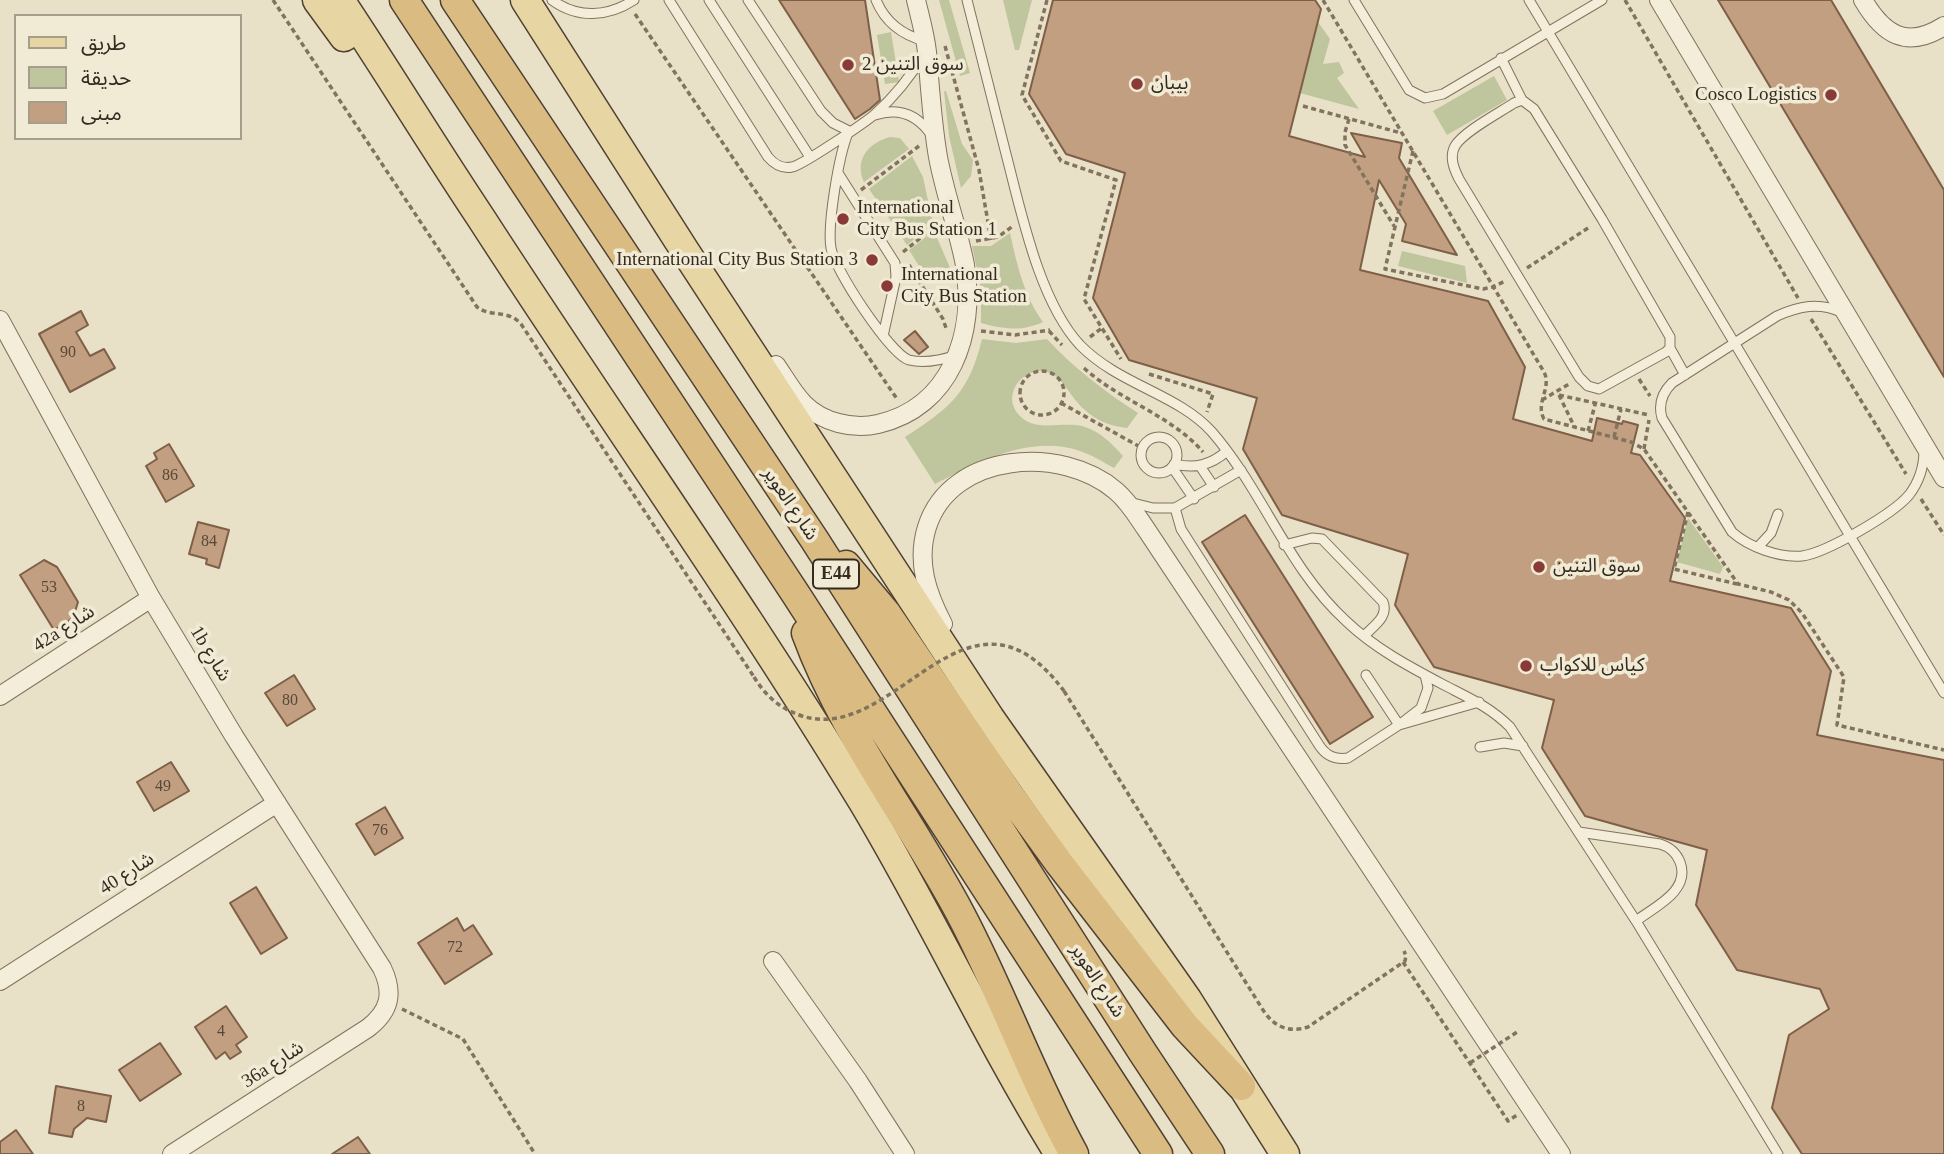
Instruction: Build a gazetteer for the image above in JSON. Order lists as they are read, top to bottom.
{
  "streets": {
    "highway": ["شارع العوير", "E44"],
    "street": [
      "42a شارع",
      "1b شارع",
      "شارع 40",
      "36a شارع"
    ]
  },
  "crossings": [
    ["42a شارع", "1b شارع"],
    ["1b شارع", "شارع 40"],
    ["1b شارع", "36a شارع"]
  ],
  "places": [
    "سوق التنين 2",
    "بيبان",
    "Cosco Logistics",
    "International City Bus Station 1",
    "International City Bus Station 3",
    "International City Bus Station",
    "سوق التنين",
    "كياس للاكواب"
  ],
  "house_numbers": [
    "90",
    "86",
    "84",
    "53",
    "80",
    "49",
    "76",
    "72",
    "4",
    "8"
  ],
  "legend": ["طريق", "حديقة", "مبنى"]
}
